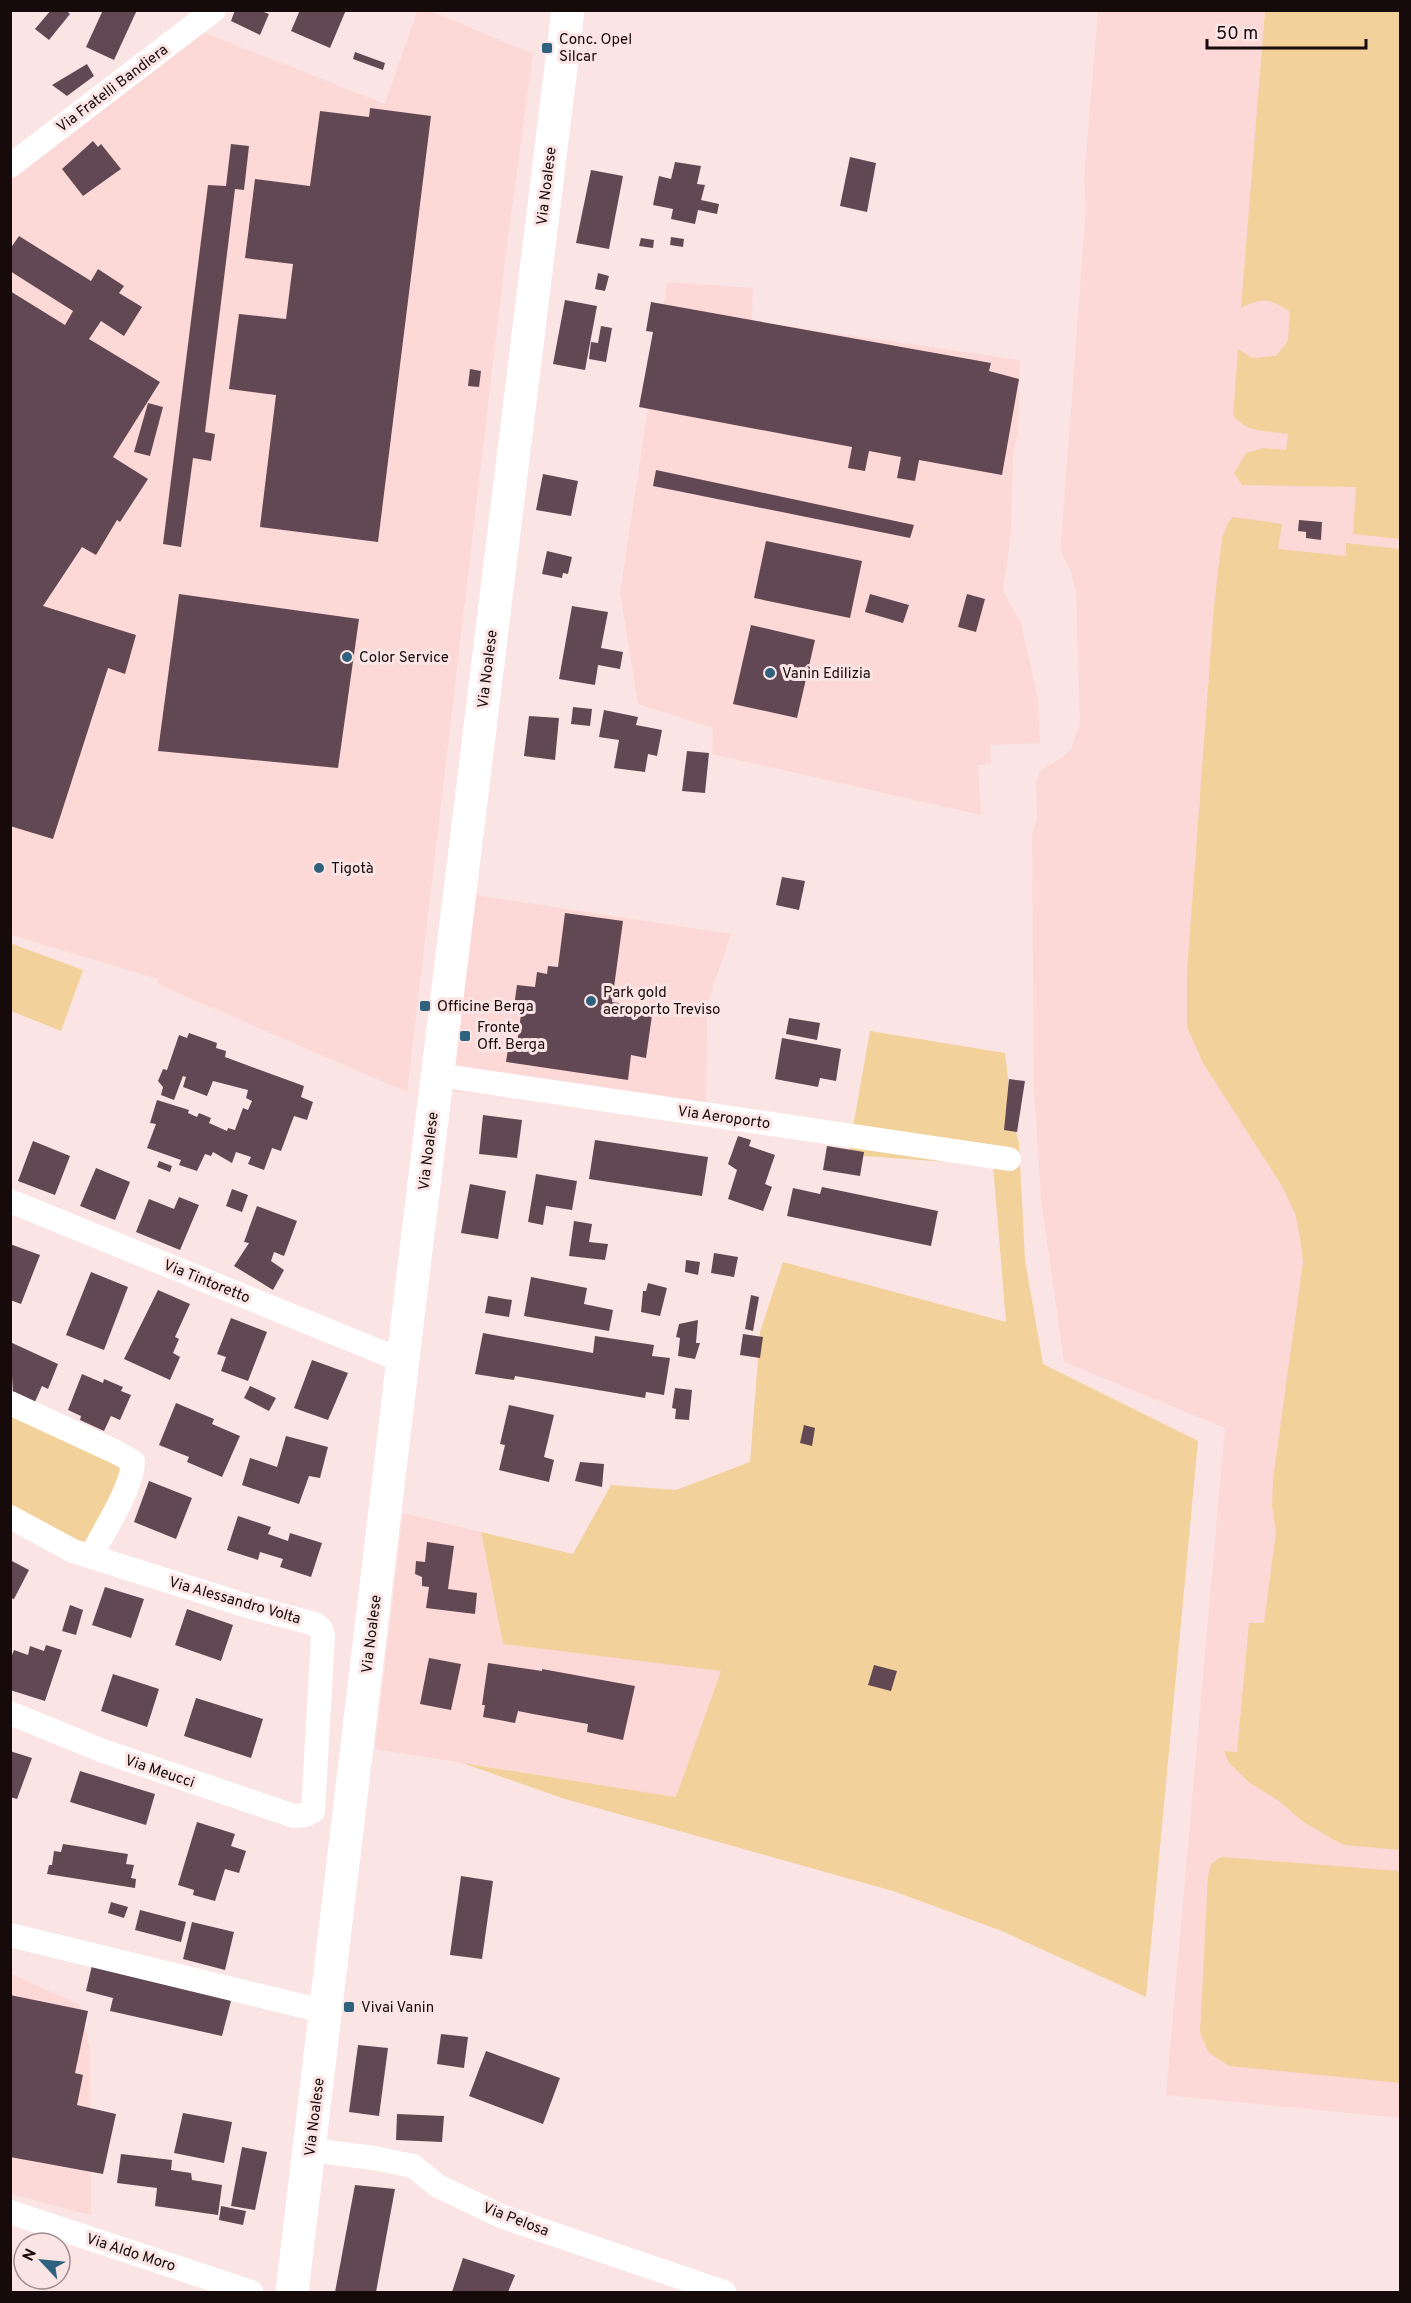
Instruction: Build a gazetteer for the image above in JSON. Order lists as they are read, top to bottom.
{
  "streets": {
    "main road": ["Via Noalese"],
    "street": [
      "Via Fratelli Bandiera",
      "Via Aeroporto",
      "Via Tintoretto",
      "Via Alessandro Volta",
      "Via Meucci",
      "Via Pelosa",
      "Via Aldo Moro"
    ]
  },
  "crossings": [
    ["Via Noalese", "Via Aeroporto"],
    ["Via Noalese", "Via Tintoretto"],
    ["Via Noalese", "Via Pelosa"],
    ["Via Alessandro Volta", "Via Meucci"]
  ],
  "places": {
    "transit": [
      "Conc. Opel Silcar",
      "Officine Berga",
      "Fronte Off. Berga",
      "Vivai Vanin"
    ],
    "other": [
      "Color Service",
      "Vanin Edilizia",
      "Tigotà",
      "Park gold aeroporto Treviso"
    ]
  },
  "scale_bar": "50 m",
  "north": "top left"
}
